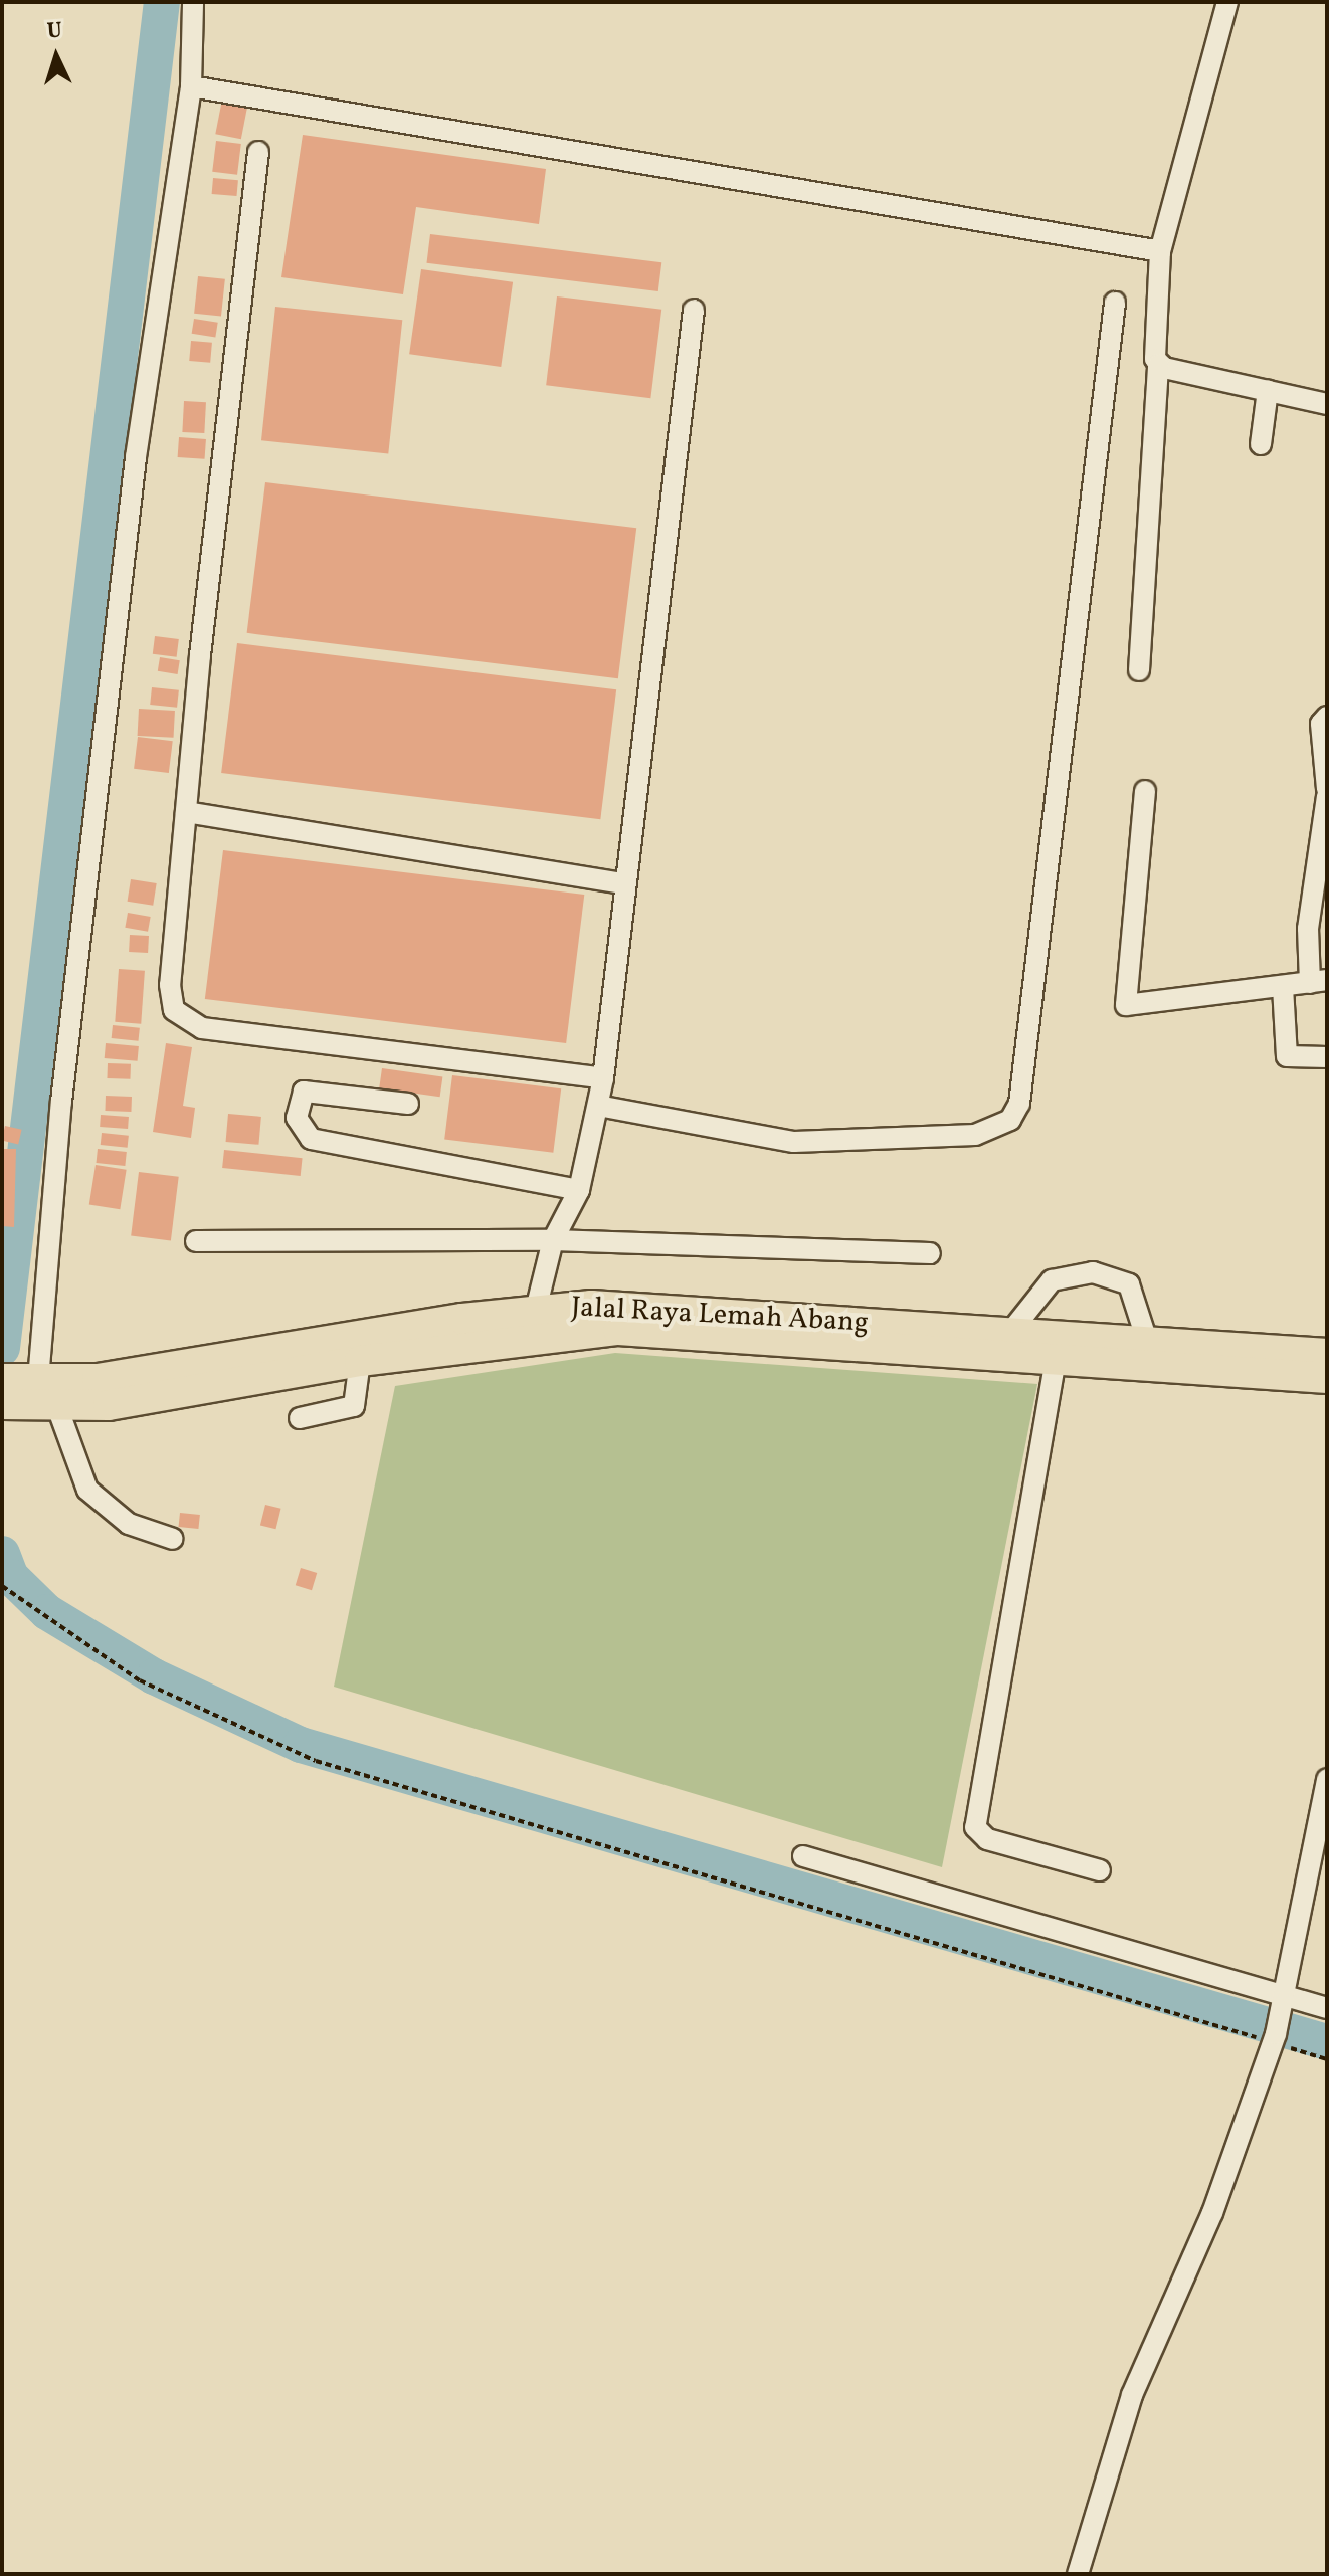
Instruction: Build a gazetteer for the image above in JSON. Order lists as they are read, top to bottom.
{
  "streets": {
    "highway": ["Jalal Raya Lemah Abang"]
  },
  "north": "top"
}
